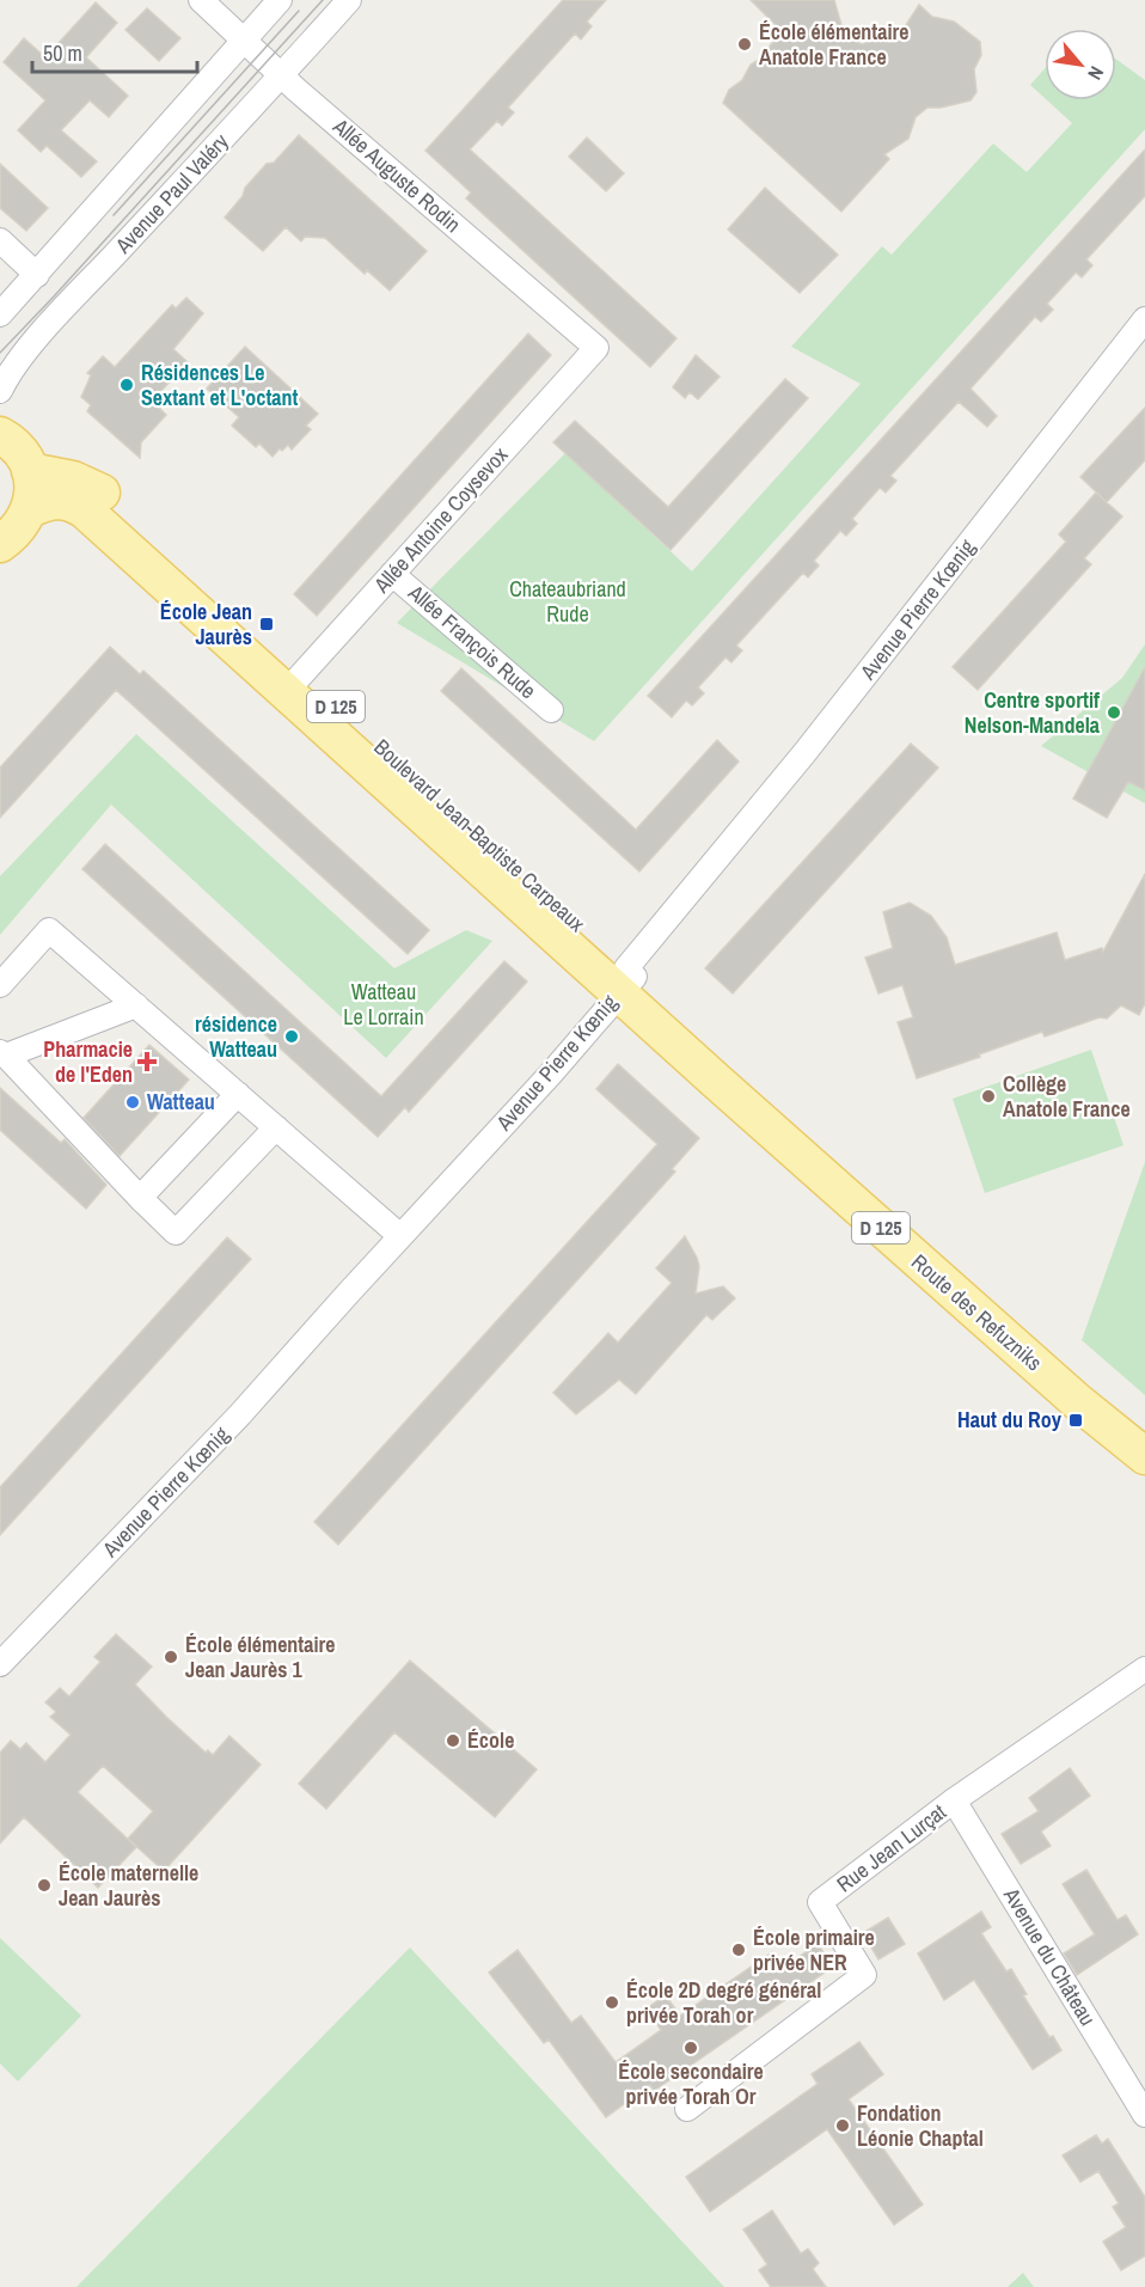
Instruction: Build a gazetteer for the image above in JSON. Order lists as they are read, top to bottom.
{
  "streets": {
    "main road": ["D 125", "Boulevard Jean-Baptiste Carpeaux", "Route des Refuzniks"],
    "street": [
      "Allée Auguste Rodin",
      "Avenue Paul Valéry",
      "Allée Antoine Coysevox",
      "Avenue Pierre Kœnig",
      "Allée François Rude",
      "Rue Jean Lurçat",
      "Avenue du Château"
    ]
  },
  "crossings": [
    ["Allée Auguste Rodin", "Avenue Paul Valéry"],
    ["Allée Auguste Rodin", "Allée Antoine Coysevox"],
    ["Allée Antoine Coysevox", "Allée François Rude"],
    ["Allée Antoine Coysevox", "Boulevard Jean-Baptiste Carpeaux"],
    ["Avenue Pierre Kœnig", "Boulevard Jean-Baptiste Carpeaux"],
    ["Avenue Pierre Kœnig", "Route des Refuzniks"],
    ["Boulevard Jean-Baptiste Carpeaux", "Route des Refuzniks"],
    ["Rue Jean Lurçat", "Avenue du Château"]
  ],
  "parks": ["Chateaubriand Rude", "Watteau Le Lorrain"],
  "places": {
    "other": [
      "École élémentaire Anatole France",
      "Résidences Le Sextant et L'octant",
      "Centre sportif Nelson-Mandela",
      "résidence Watteau",
      "Collège Anatole France",
      "Watteau",
      "École élémentaire Jean Jaurès 1",
      "École",
      "École maternelle Jean Jaurès",
      "École primaire privée NER",
      "École 2D degré général privée Torah or",
      "École secondaire privée Torah Or",
      "Fondation Léonie Chaptal"
    ],
    "transit": ["École Jean Jaurès", "Haut du Roy"],
    "health": ["Pharmacie de l'Eden"]
  },
  "scale_bar": "50 m",
  "north": "bottom right"
}
